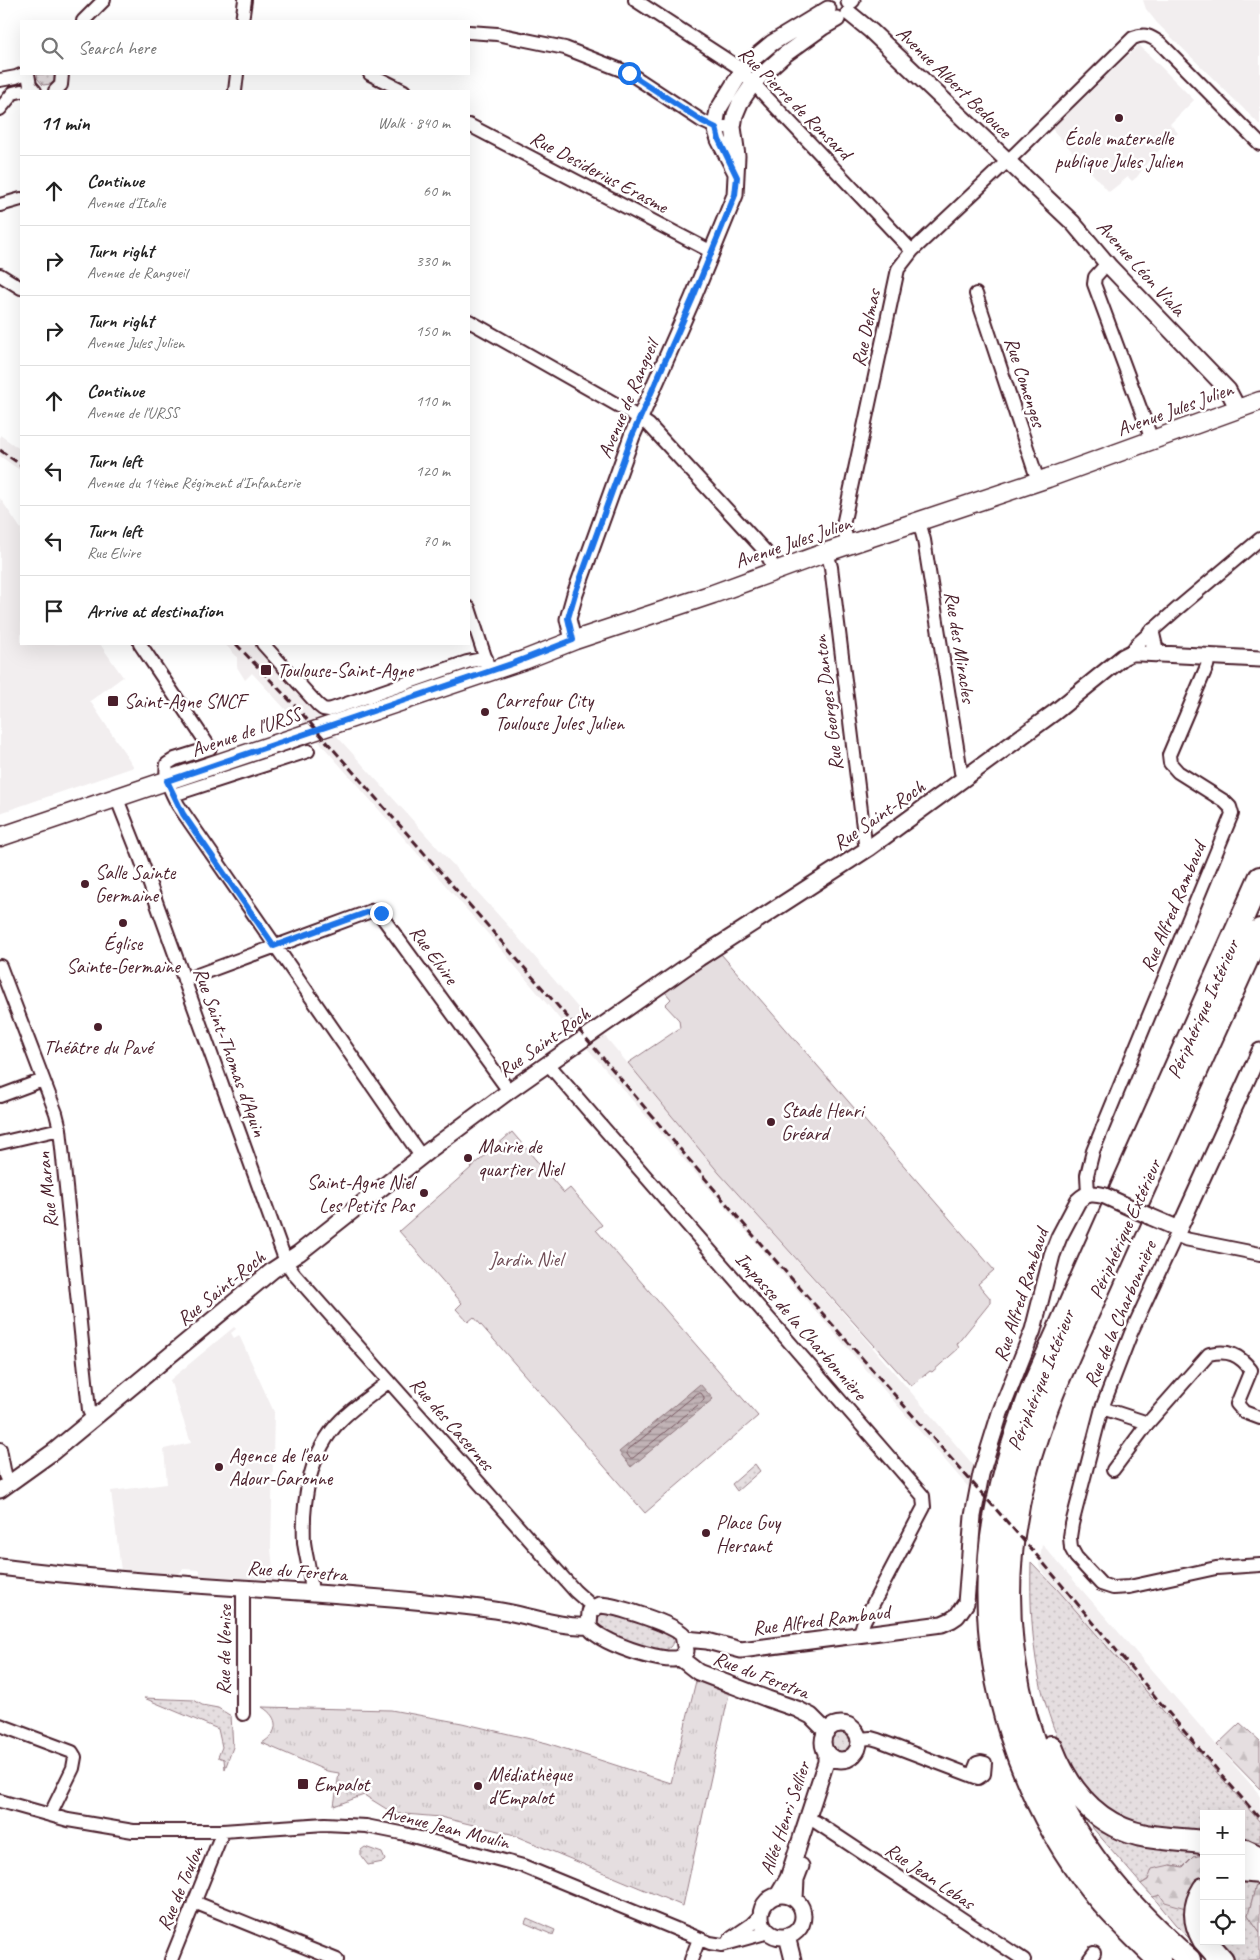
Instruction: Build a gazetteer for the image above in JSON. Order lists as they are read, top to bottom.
{
  "streets": {
    "highway": ["Périphérique Intérieur", "Périphérique Extérieur"],
    "main road": ["Avenue Jules Julien", "Avenue de l'URSS"],
    "street": [
      "Avenue Albert Bedouce",
      "Rue Pierre de Ronsard",
      "Rue Desiderius Erasme",
      "Avenue Léon Viala",
      "Rue Delmas",
      "Rue Comenges",
      "Avenue de Rangueil",
      "Rue des Miracles",
      "Rue Georges Danton",
      "Rue Saint-Roch",
      "Rue Alfred Rambaud",
      "Rue Elvire",
      "Rue Saint-Thomas d'Aquin",
      "Rue Maran",
      "Rue de la Charbonnière",
      "Impasse de la Charbonnière",
      "Rue des Casernes",
      "Rue du Feretra",
      "Rue de Venise",
      "Allée Henri Sellier",
      "Avenue Jean Moulin",
      "Rue Jean Lebas",
      "Rue de Toulon"
    ]
  },
  "crossings": [
    ["Avenue Albert Bedouce", "Avenue Léon Viala"],
    ["Avenue Albert Bedouce", "Rue Delmas"],
    ["Avenue Albert Bedouce", "Avenue de Rangueil"],
    ["Rue Pierre de Ronsard", "Rue Delmas"],
    ["Rue Pierre de Ronsard", "Avenue de Rangueil"],
    ["Rue Desiderius Erasme", "Avenue de Rangueil"],
    ["Avenue Léon Viala", "Rue Delmas"],
    ["Avenue Léon Viala", "Avenue Jules Julien"],
    ["Rue Delmas", "Avenue Jules Julien"],
    ["Rue Comenges", "Avenue Jules Julien"],
    ["Avenue de Rangueil", "Avenue Jules Julien"],
    ["Avenue Jules Julien", "Rue des Miracles"],
    ["Avenue Jules Julien", "Rue Georges Danton"],
    ["Avenue Jules Julien", "Avenue de l'URSS"],
    ["Rue des Miracles", "Rue Saint-Roch"],
    ["Rue Georges Danton", "Rue Saint-Roch"],
    ["Avenue de l'URSS", "Rue Saint-Thomas d'Aquin"],
    ["Rue Saint-Roch", "Rue Elvire"],
    ["Rue Saint-Roch", "Rue Saint-Thomas d'Aquin"],
    ["Rue Saint-Roch", "Rue Maran"],
    ["Rue Saint-Roch", "Impasse de la Charbonnière"],
    ["Rue Saint-Roch", "Rue des Casernes"],
    ["Rue Alfred Rambaud", "Impasse de la Charbonnière"],
    ["Rue Elvire", "Rue Saint-Thomas d'Aquin"],
    ["Rue Saint-Thomas d'Aquin", "Rue des Casernes"],
    ["Rue du Feretra", "Rue de Venise"],
    ["Rue du Feretra", "Allée Henri Sellier"],
    ["Allée Henri Sellier", "Avenue Jean Moulin"],
    ["Allée Henri Sellier", "Rue Jean Lebas"],
    ["Avenue Jean Moulin", "Rue de Toulon"]
  ],
  "parks": ["Jardin Niel"],
  "places": {
    "other": [
      "École maternelle publique Jules Julien",
      "Carrefour City Toulouse Jules Julien",
      "Salle Sainte Germaine",
      "Église Sainte-Germaine",
      "Théâtre du Pavé",
      "Stade Henri Gréard",
      "Mairie de quartier Niel",
      "Saint-Agne Niel Les Petits Pas",
      "Agence de l'eau Adour-Garonne",
      "Place Guy Hersant",
      "Médiathèque d'Empalot"
    ],
    "transit": ["Toulouse-Saint-Agne", "Saint-Agne SNCF", "Empalot"]
  },
  "page": {
    "search": "Search here",
    "heading": ["11 min", "Walk · 840 m"],
    "list": [
      ["Continue", "Avenue d'Italie", "60 m"],
      ["Turn right", "Avenue de Rangueil", "330 m"],
      ["Turn right", "Avenue Jules Julien", "150 m"],
      ["Continue", "Avenue de l'URSS", "110 m"],
      ["Turn left", "Avenue du 14ème Régiment d'Infanterie", "120 m"],
      ["Turn left", "Rue Elvire", "70 m"],
      "Arrive at destination"
    ],
    "map_buttons": ["+", "−"]
  }
}
